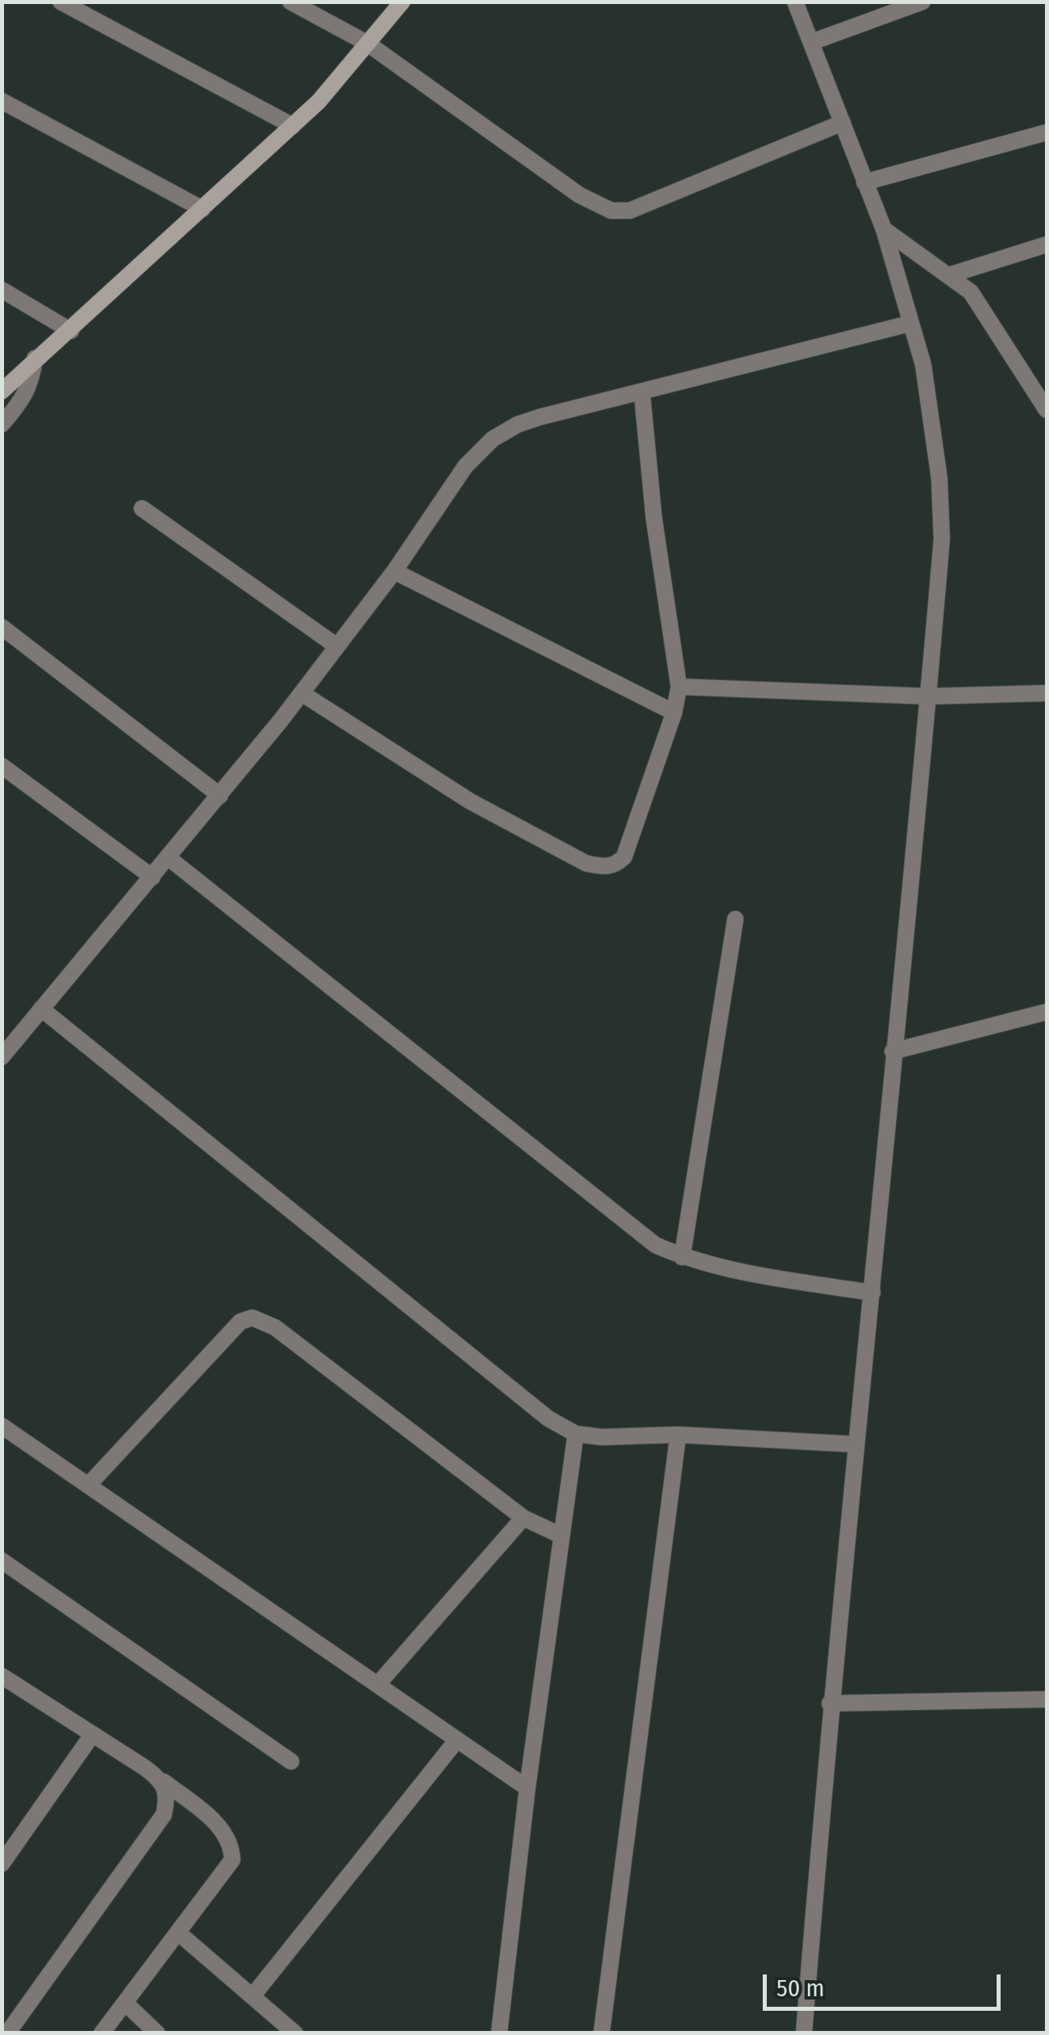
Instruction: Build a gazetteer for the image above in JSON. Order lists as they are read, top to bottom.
{
  "scale_bar": "50 m"
}
